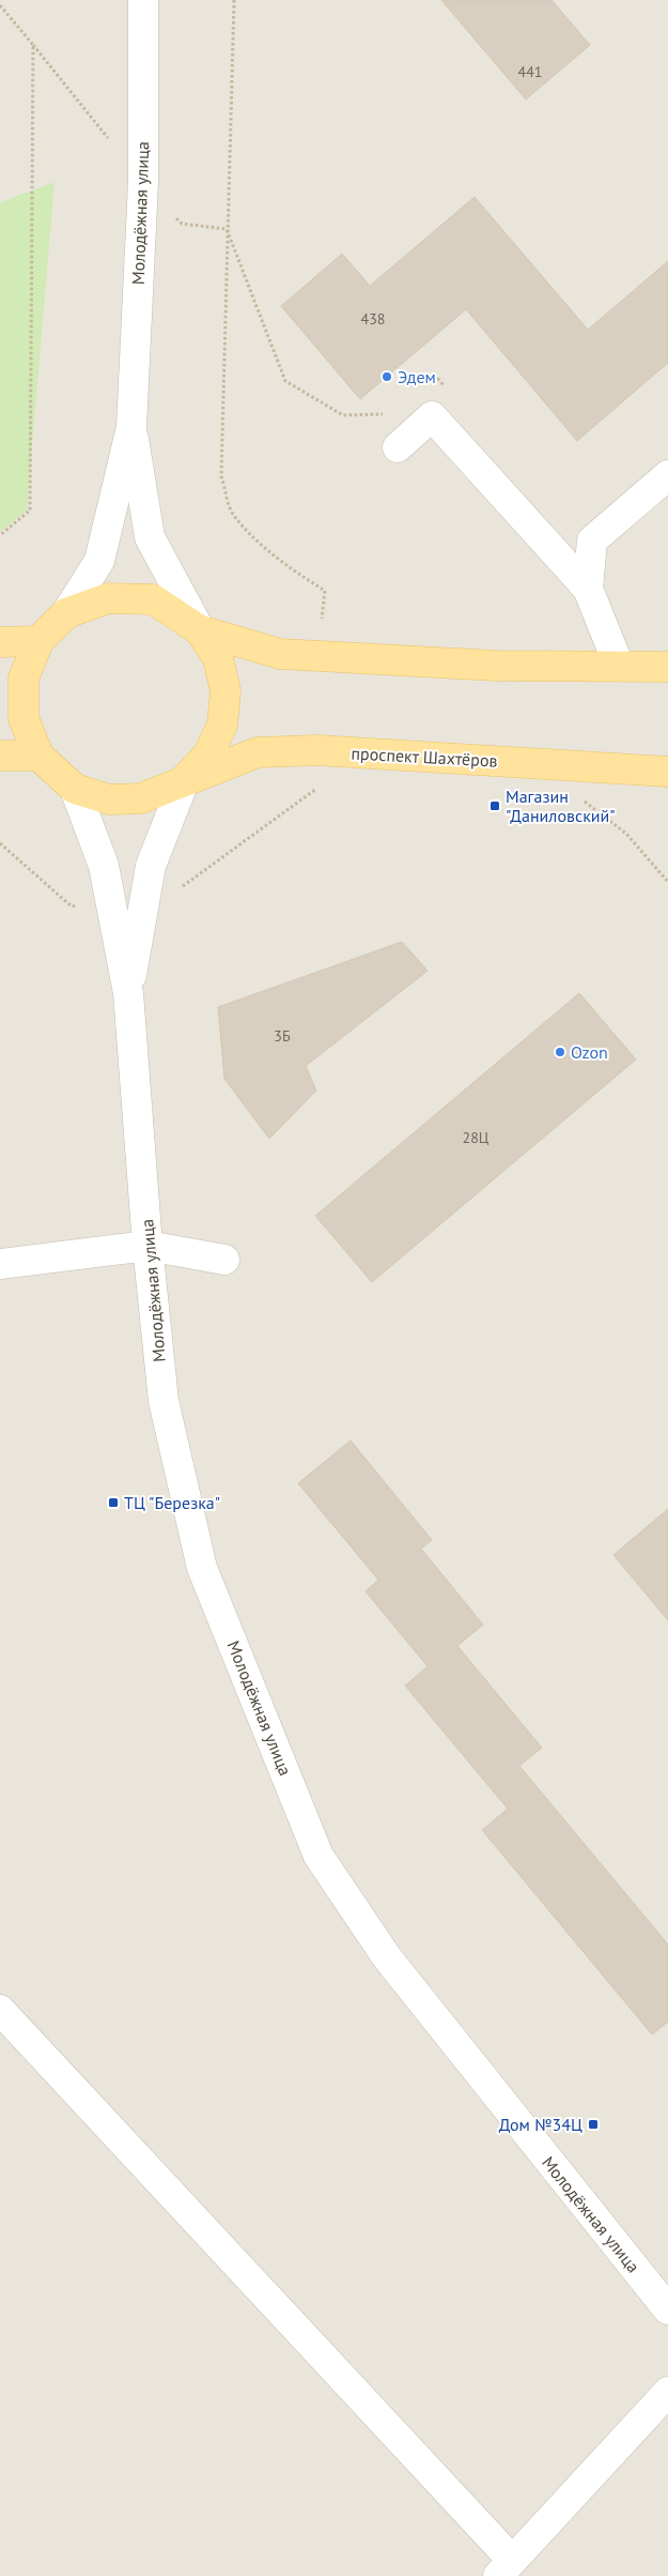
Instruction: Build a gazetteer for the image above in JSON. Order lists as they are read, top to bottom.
{
  "streets": {
    "main road": ["проспект Шахтёров"],
    "street": ["Молодёжная улица"]
  },
  "crossings": [
    ["Молодёжная улица", "проспект Шахтёров"]
  ],
  "places": {
    "other": ["Эдем", "Ozon"],
    "transit": ["Магазин \"Даниловский\"", "ТЦ \"Березка\"", "Дом №34Ц"]
  },
  "house_numbers": [
    "441",
    "438",
    "3Б",
    "28Ц"
  ]
}
